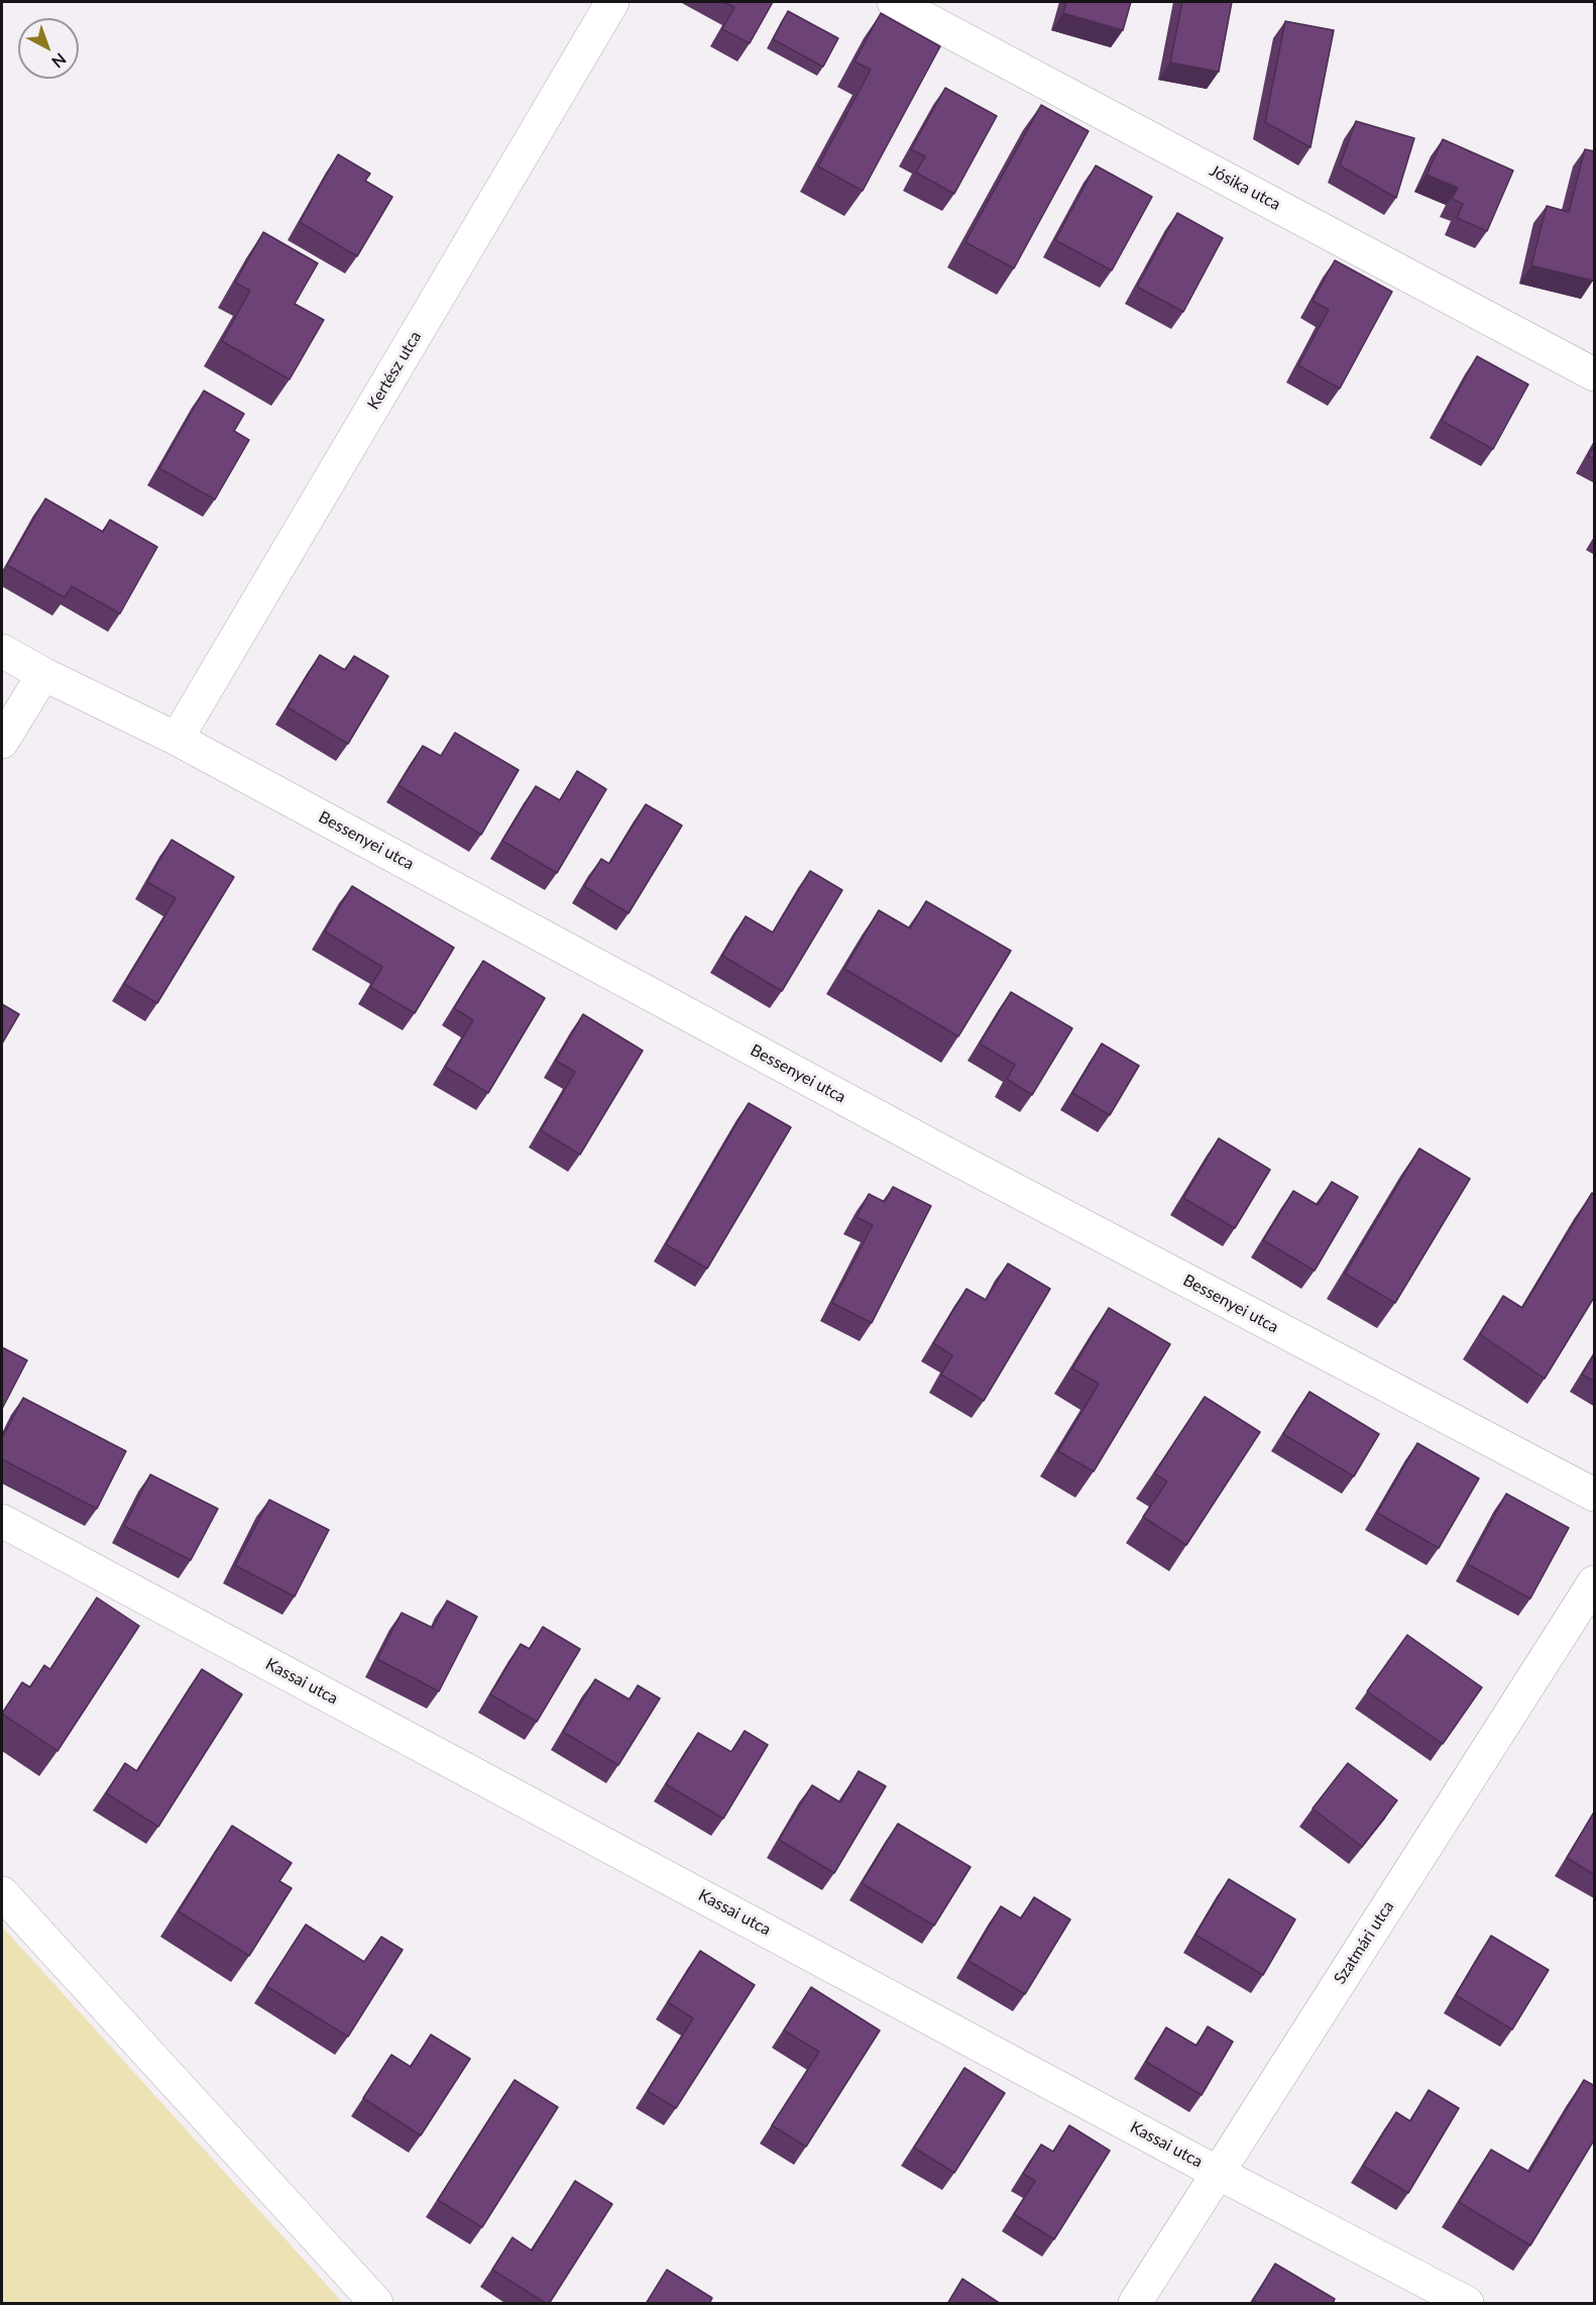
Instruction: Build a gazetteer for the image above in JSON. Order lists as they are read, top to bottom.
{
  "streets": {
    "street": [
      "Jósika utca",
      "Kertész utca",
      "Bessenyei utca",
      "Kassai utca",
      "Szatmári utca"
    ]
  },
  "crossings": [
    ["Kertész utca", "Bessenyei utca"],
    ["Kassai utca", "Szatmári utca"]
  ],
  "north": "bottom right"
}
